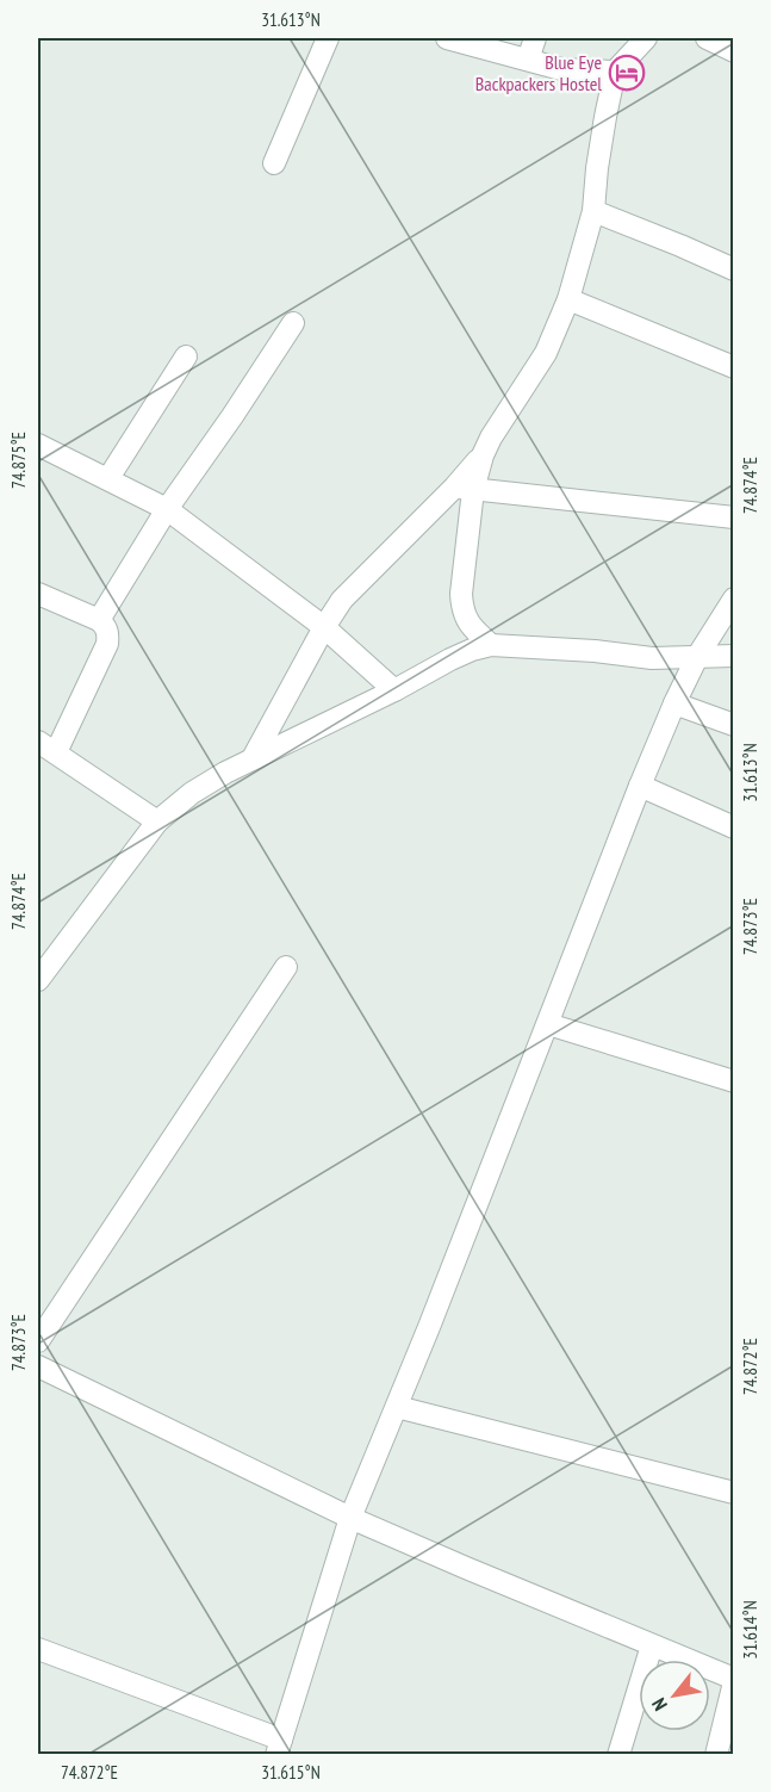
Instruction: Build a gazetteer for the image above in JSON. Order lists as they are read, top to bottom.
{
  "places": {
    "hotel": ["Blue Eye Backpackers Hostel"]
  },
  "north": "bottom left",
  "coordinates": [
    "31.613°N",
    "74.875°E",
    "74.874°E",
    "74.873°E",
    "74.872°E",
    "31.614°N",
    "31.615°N"
  ]
}
